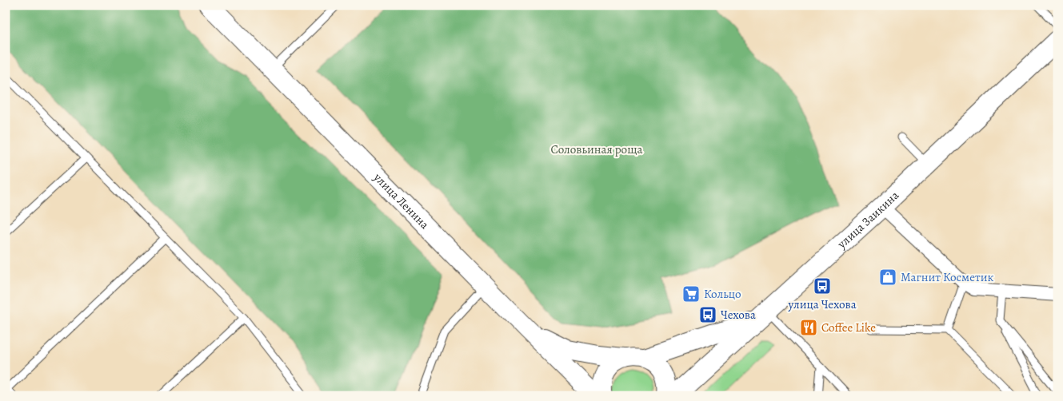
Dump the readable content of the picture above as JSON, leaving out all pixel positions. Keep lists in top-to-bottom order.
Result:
{
  "streets": {
    "main road": ["улица Ленина", "улица Заикина"]
  },
  "parks": ["Соловьиная роща"],
  "places": {
    "shop": ["Магнит Косметик"],
    "bus stop": ["улица Чехова", "Чехова"],
    "supermarket": ["Кольцо"],
    "restaurant": ["Coffee Like"]
  }
}
